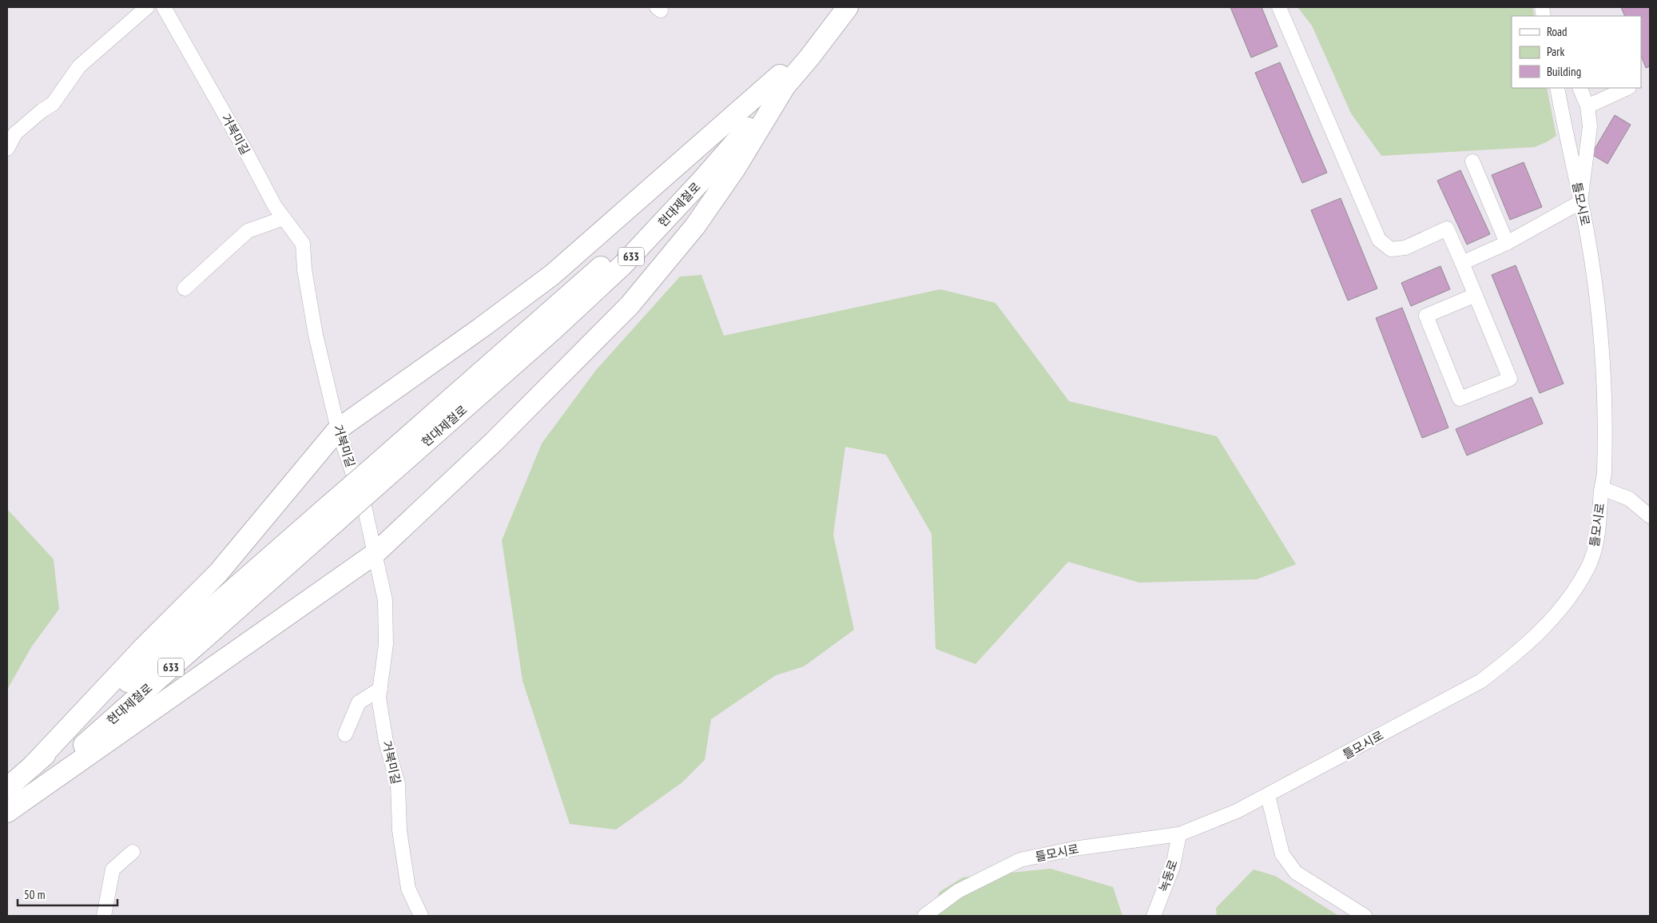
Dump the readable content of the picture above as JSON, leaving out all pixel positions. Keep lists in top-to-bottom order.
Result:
{
  "streets": {
    "highway": ["현대제철로", "633"],
    "street": ["거북미길", "틀모시로", "녹동로"]
  },
  "crossings": [
    ["틀모시로", "녹동로"]
  ],
  "legend": ["Road", "Park", "Building"],
  "scale_bar": "50 m"
}
